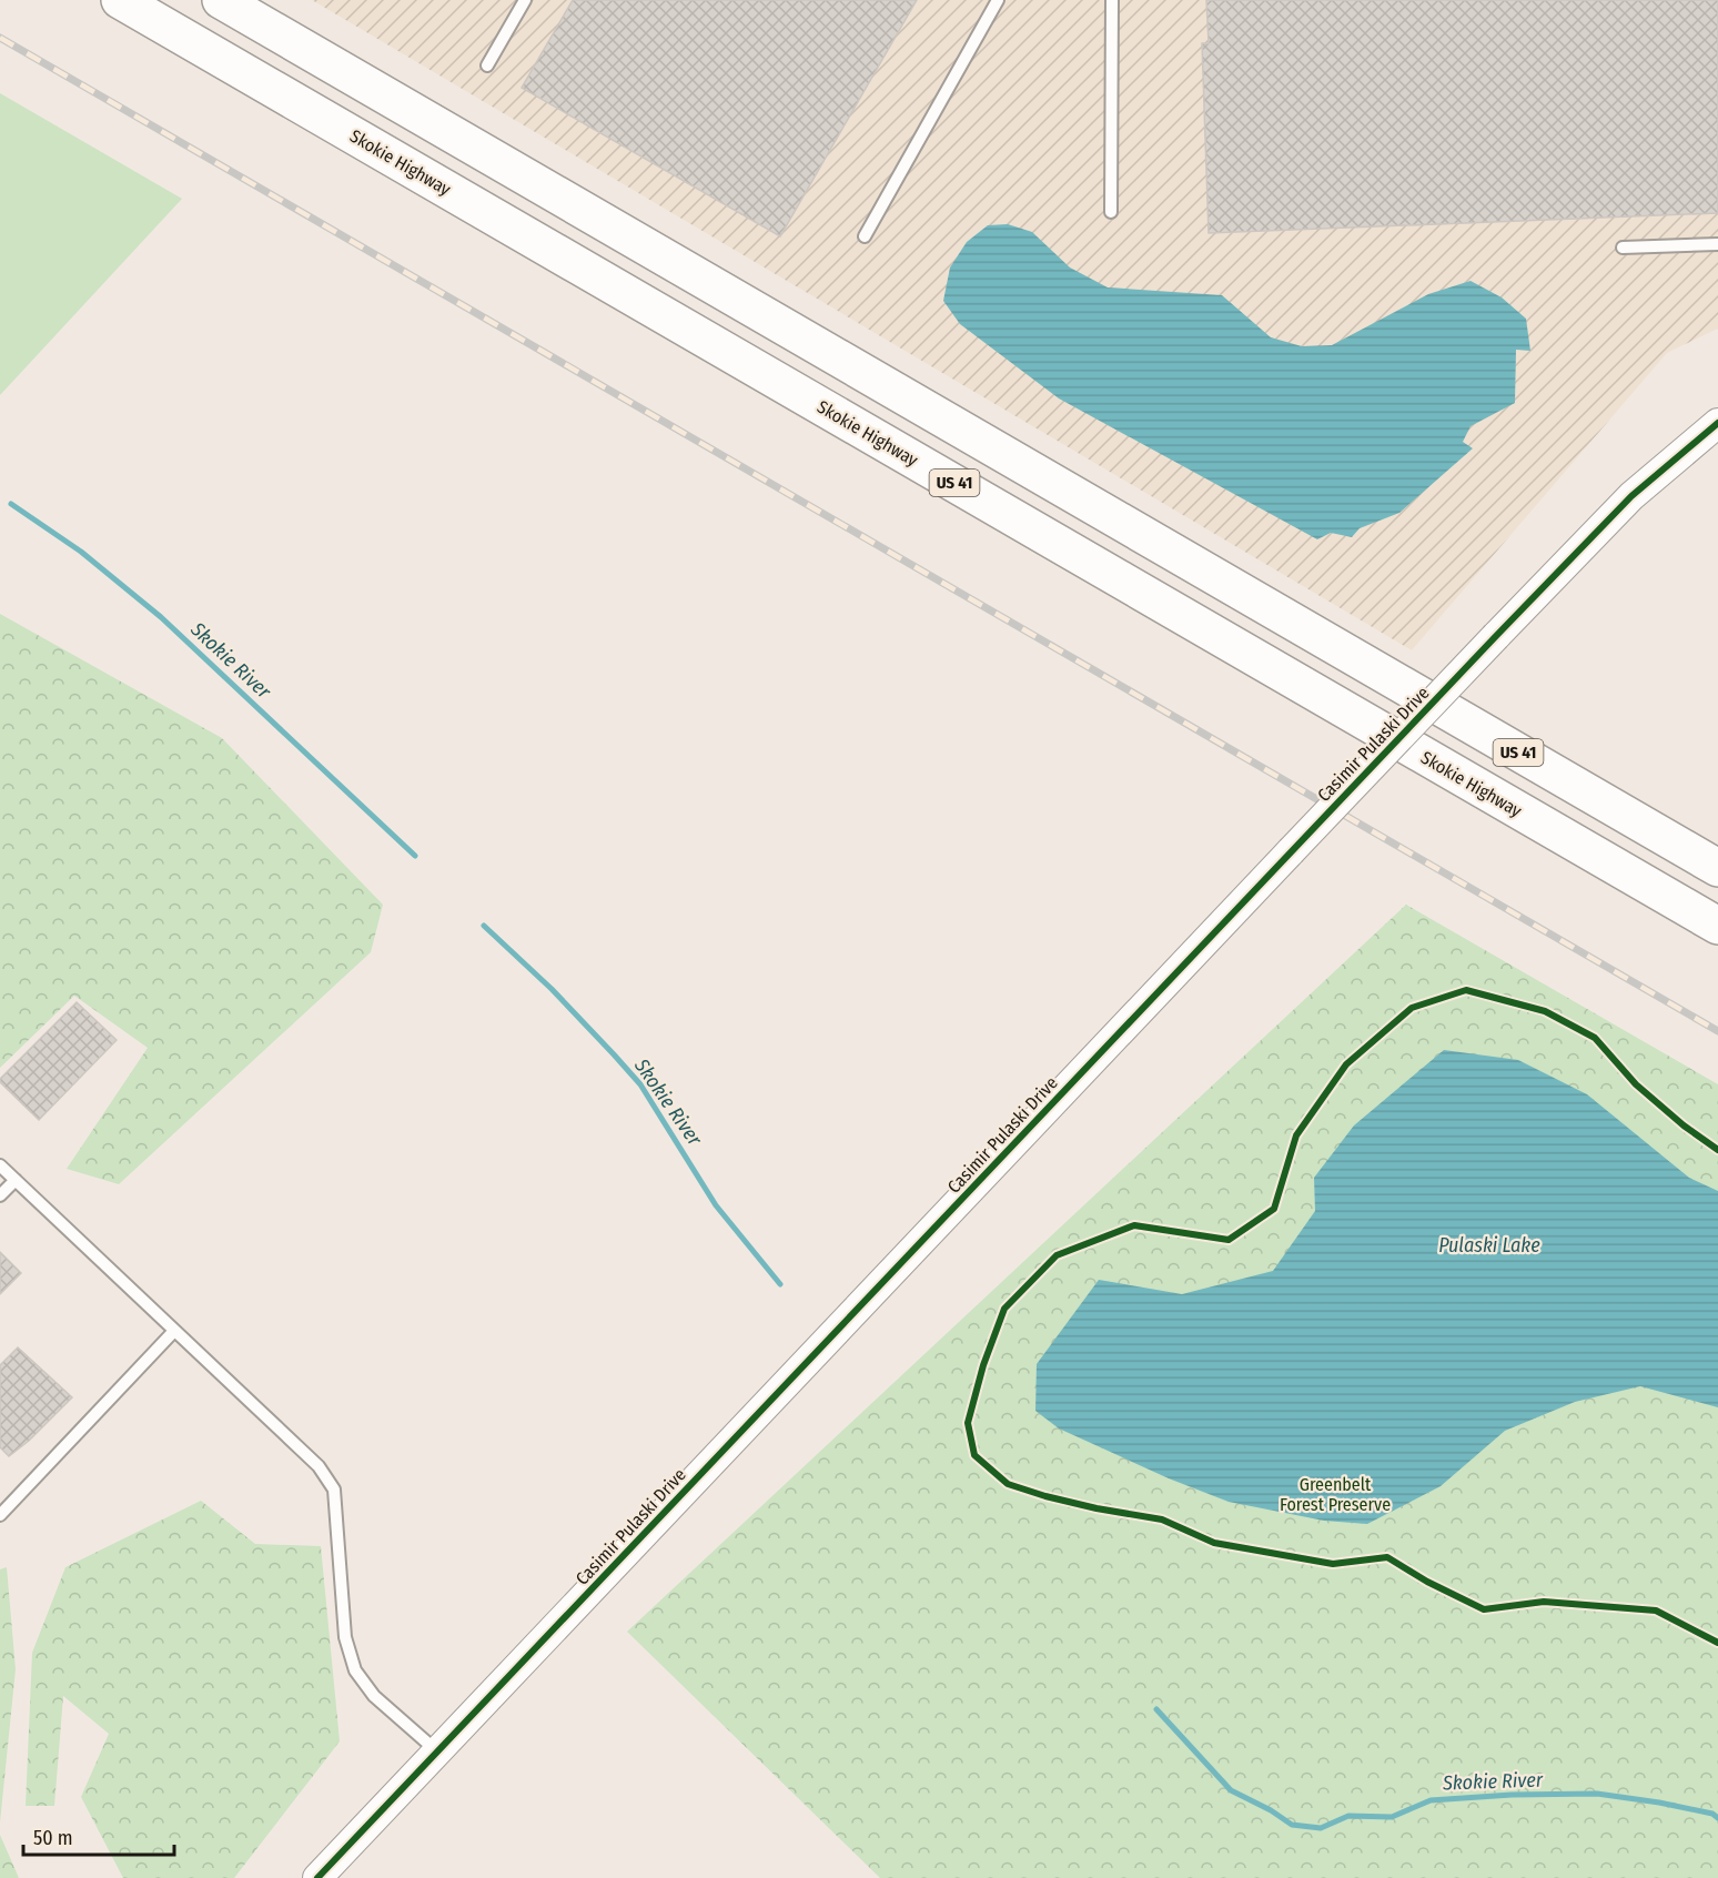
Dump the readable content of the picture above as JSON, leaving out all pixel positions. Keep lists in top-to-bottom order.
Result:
{
  "streets": {
    "highway": ["Skokie Highway", "US 41"],
    "street": ["Casimir Pulaski Drive"]
  },
  "water": ["Skokie River", "Pulaski Lake"],
  "parks": ["Greenbelt Forest Preserve"],
  "scale_bar": "50 m"
}
